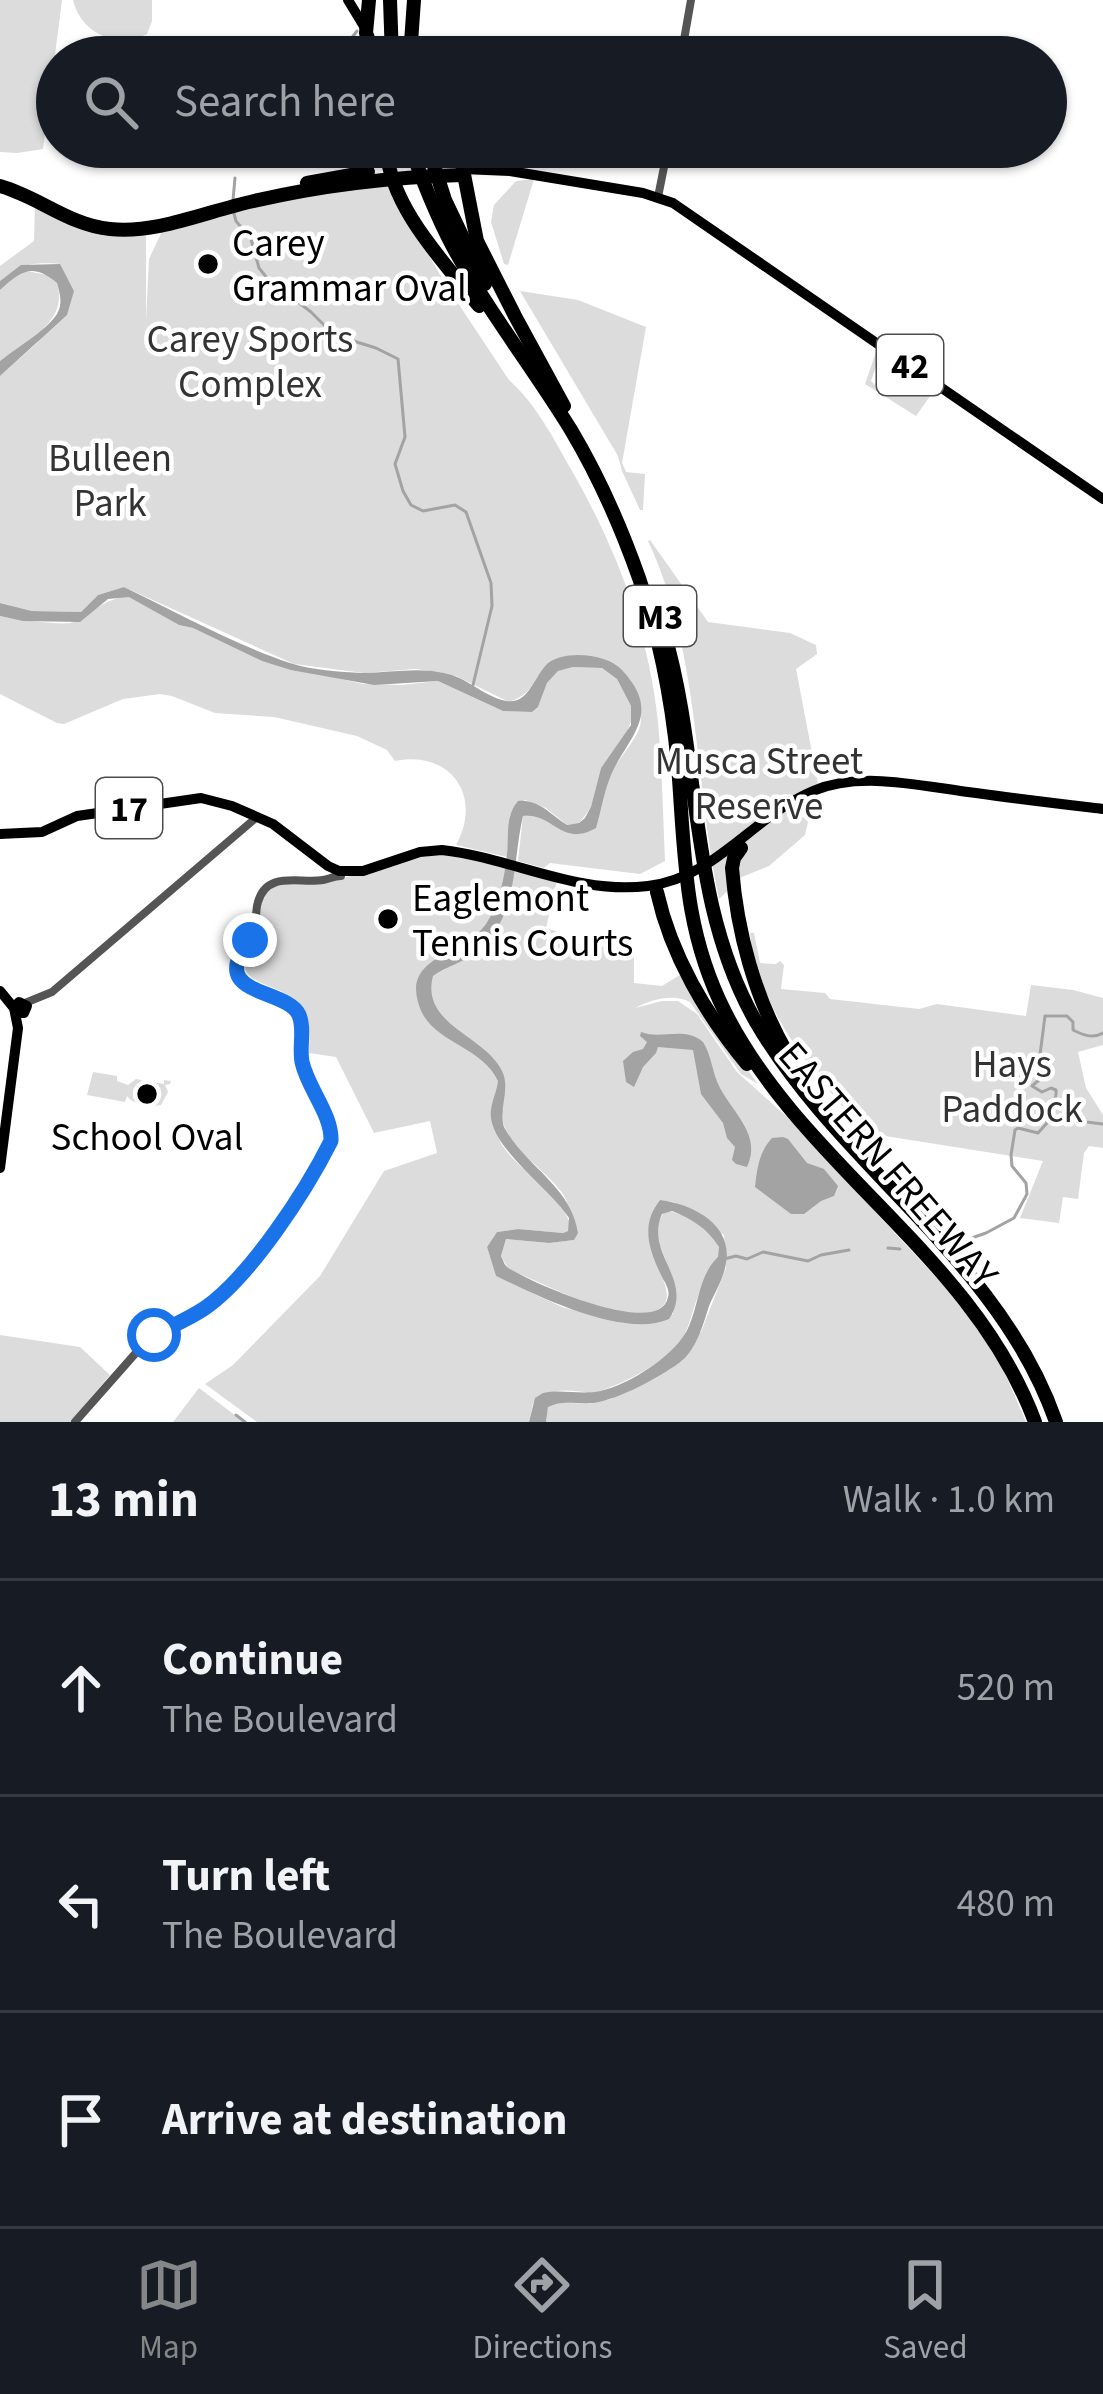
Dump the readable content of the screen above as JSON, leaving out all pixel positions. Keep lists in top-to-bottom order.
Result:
{
  "streets": {
    "highway": ["42", "M3", "EASTERN FREEWAY"],
    "main road": ["17"]
  },
  "parks": [
    "Carey Sports Complex",
    "Bulleen Park",
    "Musca Street Reserve",
    "Hays Paddock"
  ],
  "places": ["Carey Grammar Oval", "Eaglemont Tennis Courts", "School Oval"],
  "page": {
    "search": "Search here",
    "heading": ["13 min", "Walk · 1.0 km"],
    "list": [
      ["Continue", "The Boulevard", "520 m"],
      ["Turn left", "The Boulevard", "480 m"],
      "Arrive at destination"
    ],
    "nav": ["Map", "Directions", "Saved"]
  }
}
